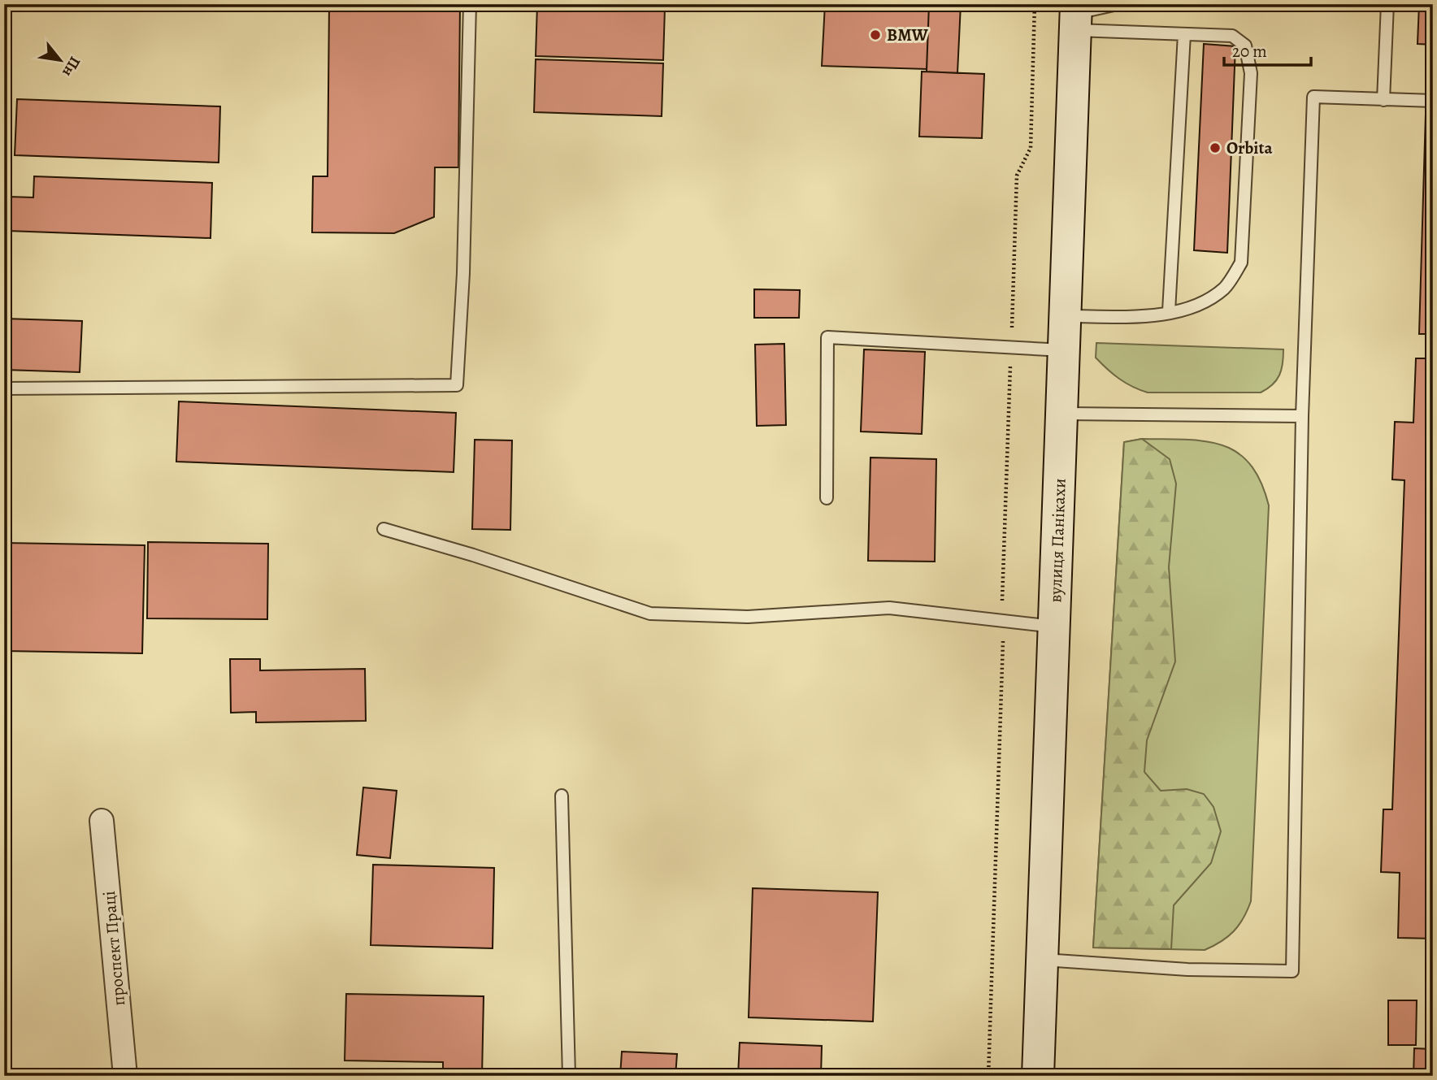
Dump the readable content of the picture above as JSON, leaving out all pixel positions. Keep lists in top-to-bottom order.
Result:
{
  "streets": {
    "street": ["вулиця Панікахи", "проспект Праці"]
  },
  "places": ["BMW", "Orbita"],
  "scale_bar": "20 m",
  "north": "bottom right"
}
